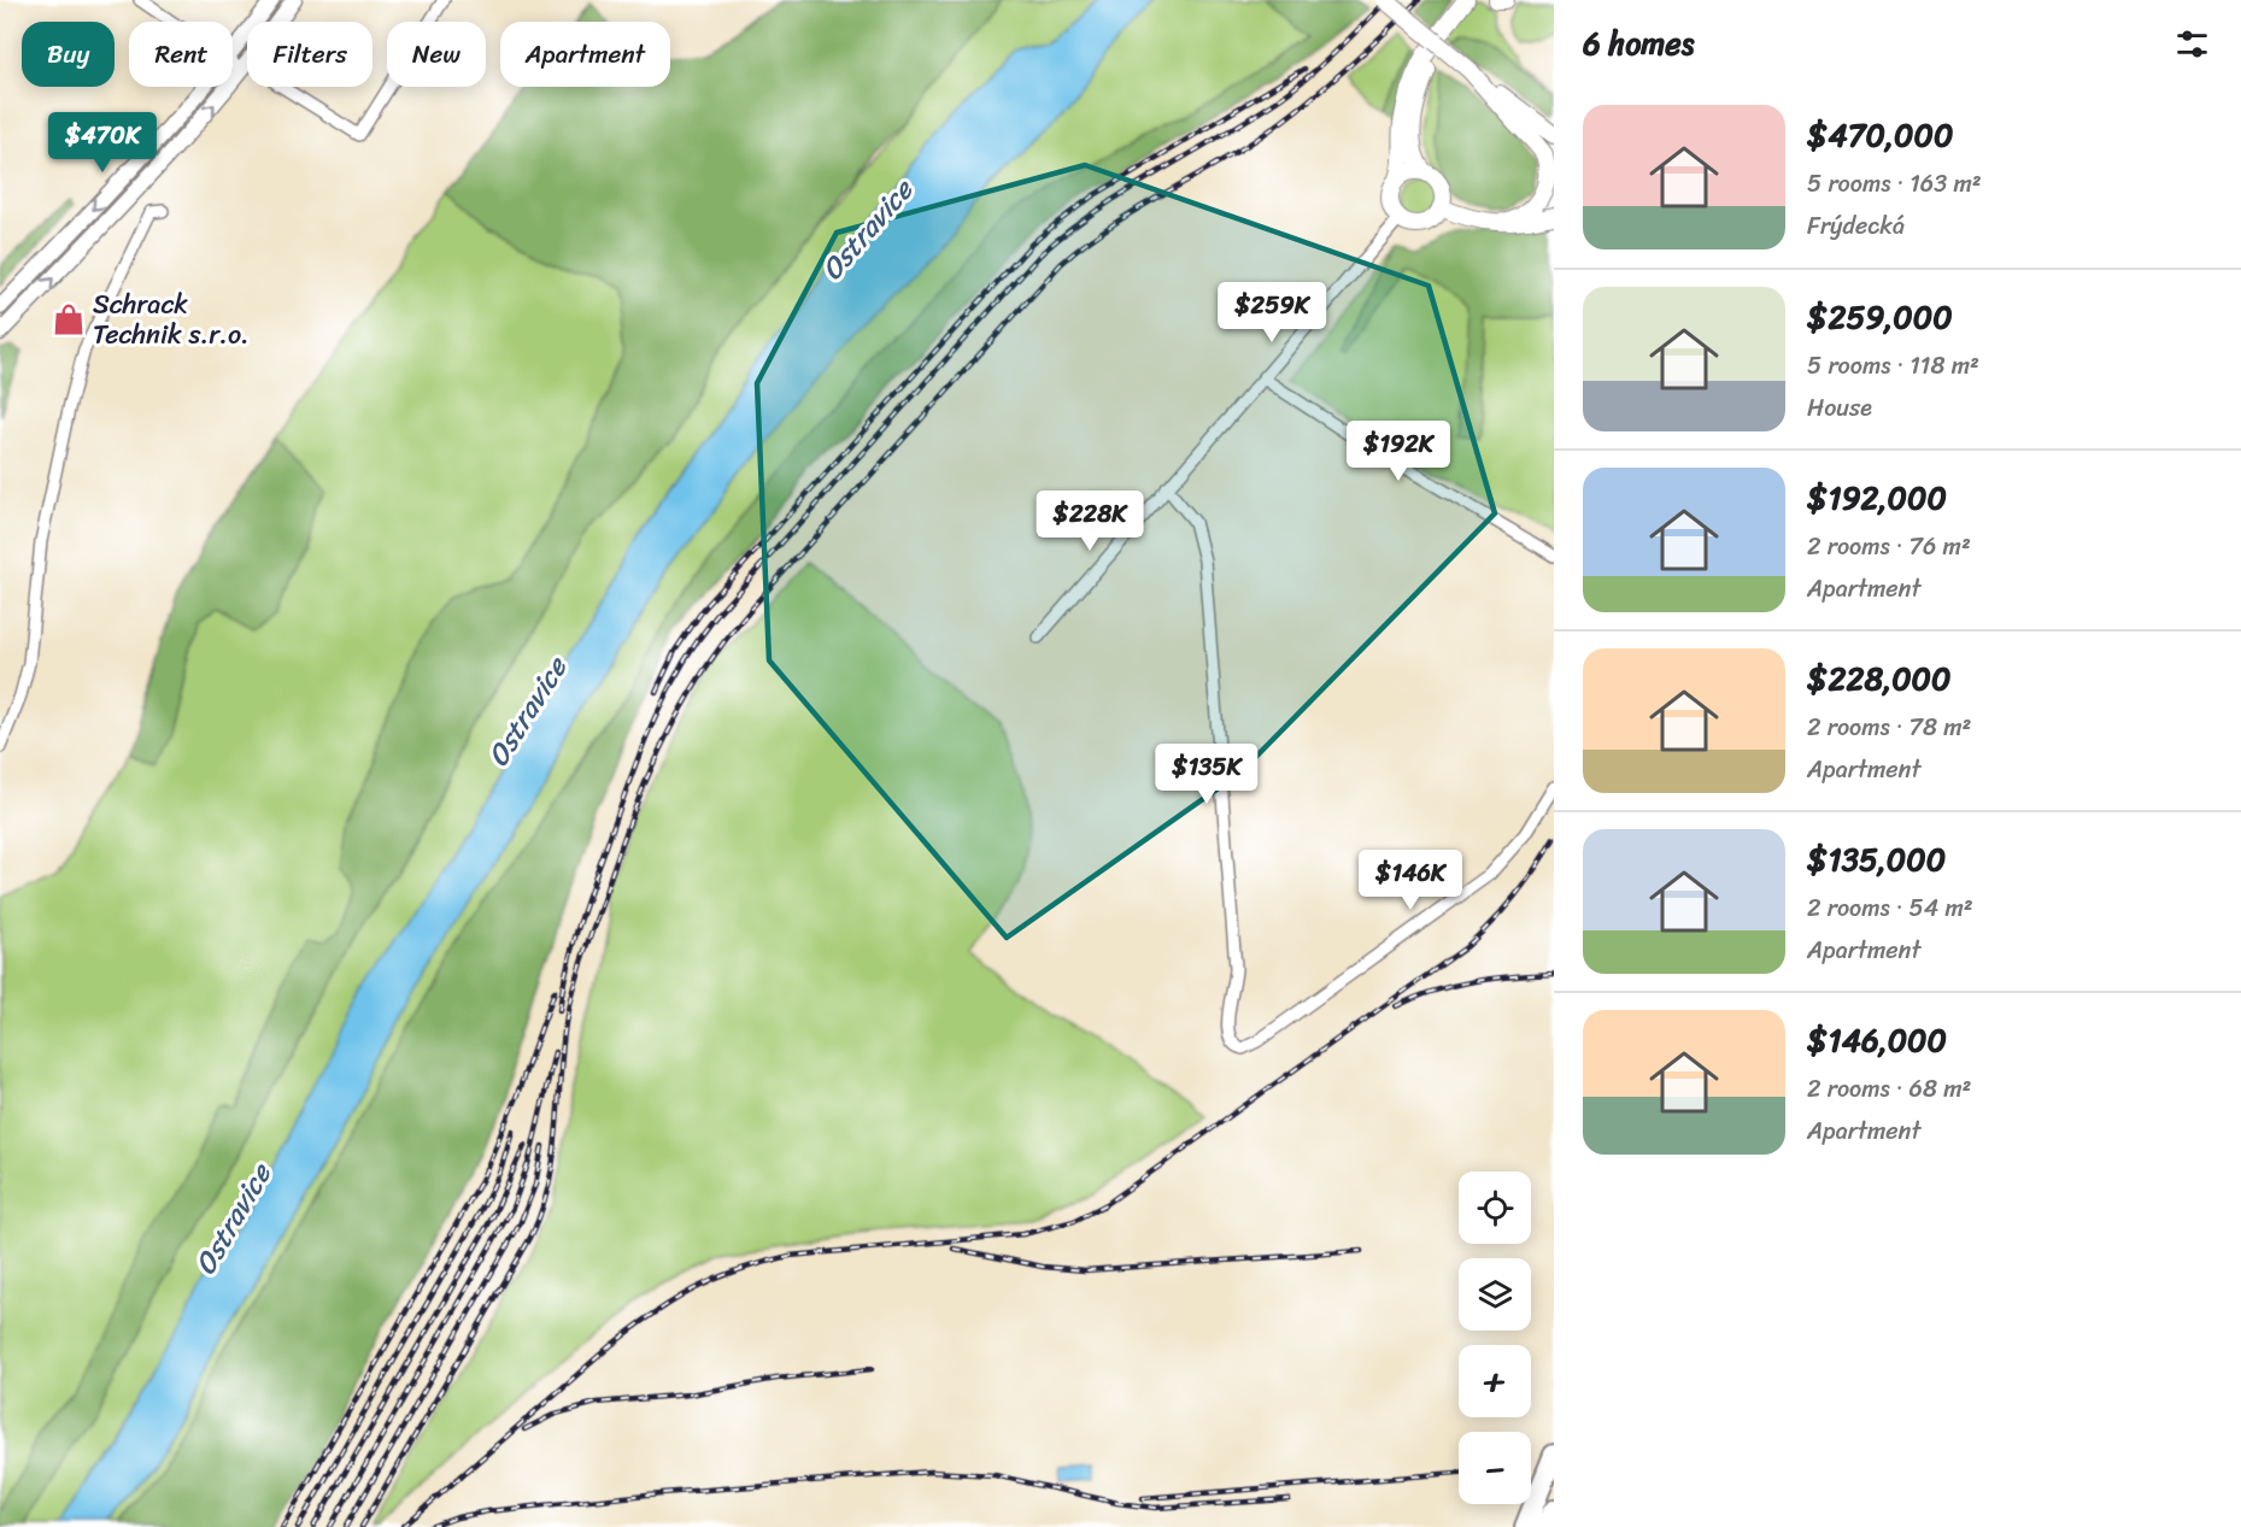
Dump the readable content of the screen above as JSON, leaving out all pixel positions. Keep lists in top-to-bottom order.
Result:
{
  "water": ["Ostravice"],
  "places": {
    "shop": ["Schrack Technik s.r.o."]
  },
  "page": {
    "heading": "6 homes",
    "chip": [
      "Buy",
      "Rent",
      "Filters",
      "New",
      "Apartment"
    ],
    "list": [
      {
        "name": "$470,000",
        "note": "5 rooms · 163 m² · Frýdecká"
      },
      {
        "name": "$259,000",
        "note": "5 rooms · 118 m² · House"
      },
      {
        "name": "$192,000",
        "note": "2 rooms · 76 m² · Apartment"
      },
      {
        "name": "$228,000",
        "note": "2 rooms · 78 m² · Apartment"
      },
      {
        "name": "$135,000",
        "note": "2 rooms · 54 m² · Apartment"
      },
      {
        "name": "$146,000",
        "note": "2 rooms · 68 m² · Apartment"
      }
    ],
    "price": [
      "$470K",
      "$259K",
      "$192K",
      "$228K",
      "$135K",
      "$146K"
    ],
    "map_buttons": ["+", "−"]
  }
}
